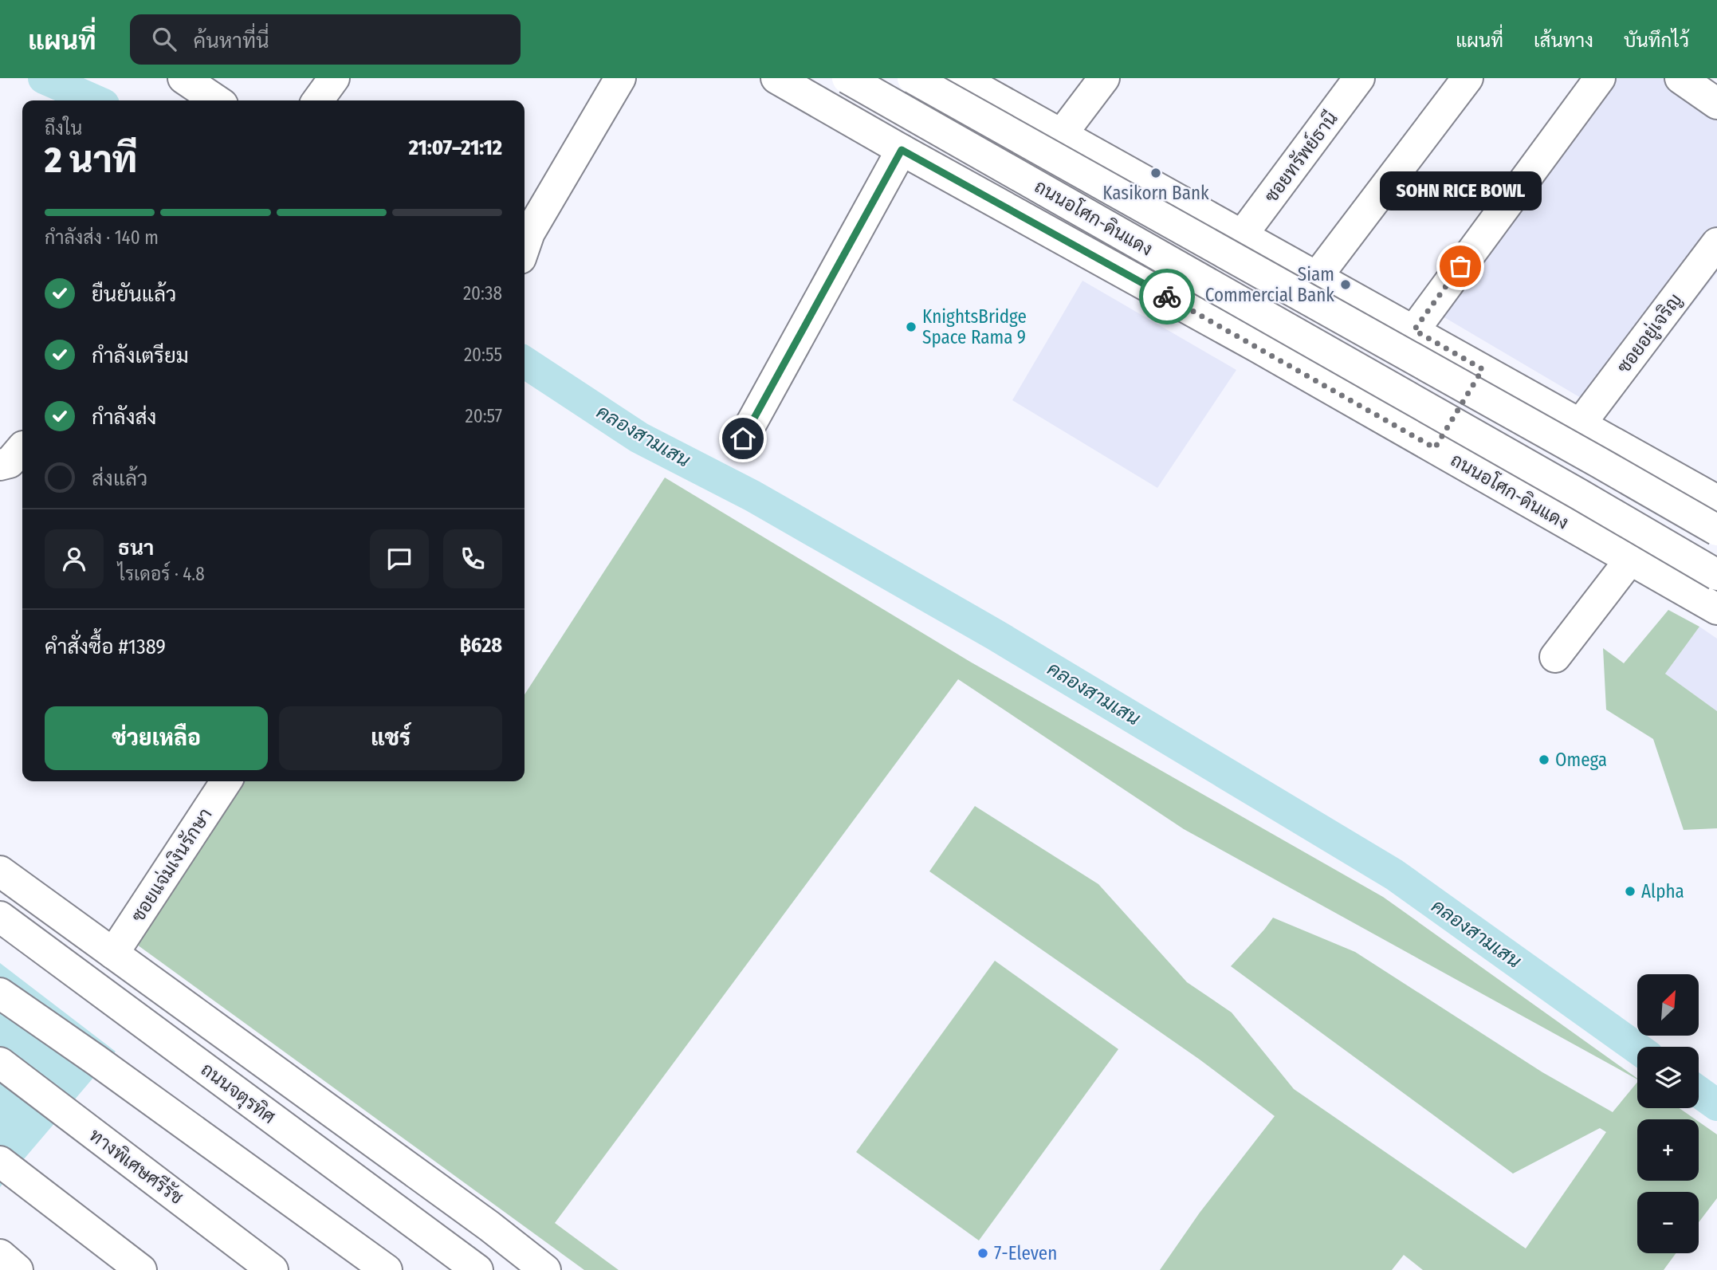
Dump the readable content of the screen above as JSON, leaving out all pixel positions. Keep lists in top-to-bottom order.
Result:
{
  "streets": {
    "main road": [
      "ซอยทรัพย์ธานี",
      "ถนนอโศก-ดินแดง",
      "ซอยอยู่เจริญ",
      "ซอยแจ่มเงินรักษา",
      "ถนนจตุรทิศ",
      "ทางพิเศษศรีรัช"
    ]
  },
  "water": ["คลองสามเสน"],
  "places": [
    "Kasikorn Bank",
    "SOHN RICE BOWL",
    "Siam Commercial Bank",
    "KnightsBridge Space Rama 9",
    "Omega",
    "Alpha",
    "7-Eleven"
  ],
  "north": "top right",
  "page": {
    "header": "แผนที่",
    "search": "ค้นหาที่นี่",
    "nav": ["แผนที่", "เส้นทาง", "บันทึกไว้"],
    "heading": ["2 นาที", "ถึงใน", "21:07–21:12"],
    "panel": [
      "ธนา",
      "ไรเดอร์ · 4.8",
      "คำสั่งซื้อ #1389",
      "฿628"
    ],
    "bubble": "SOHN RICE BOWL",
    "bar": "กำลังส่ง · 140 m",
    "list": [
      ["ยืนยันแล้ว", "20:38"],
      ["กำลังเตรียม", "20:55"],
      ["กำลังส่ง", "20:57"],
      "ส่งแล้ว"
    ],
    "buttons": ["ช่วยเหลือ", "แชร์"],
    "map_buttons": ["+", "−"]
  }
}
